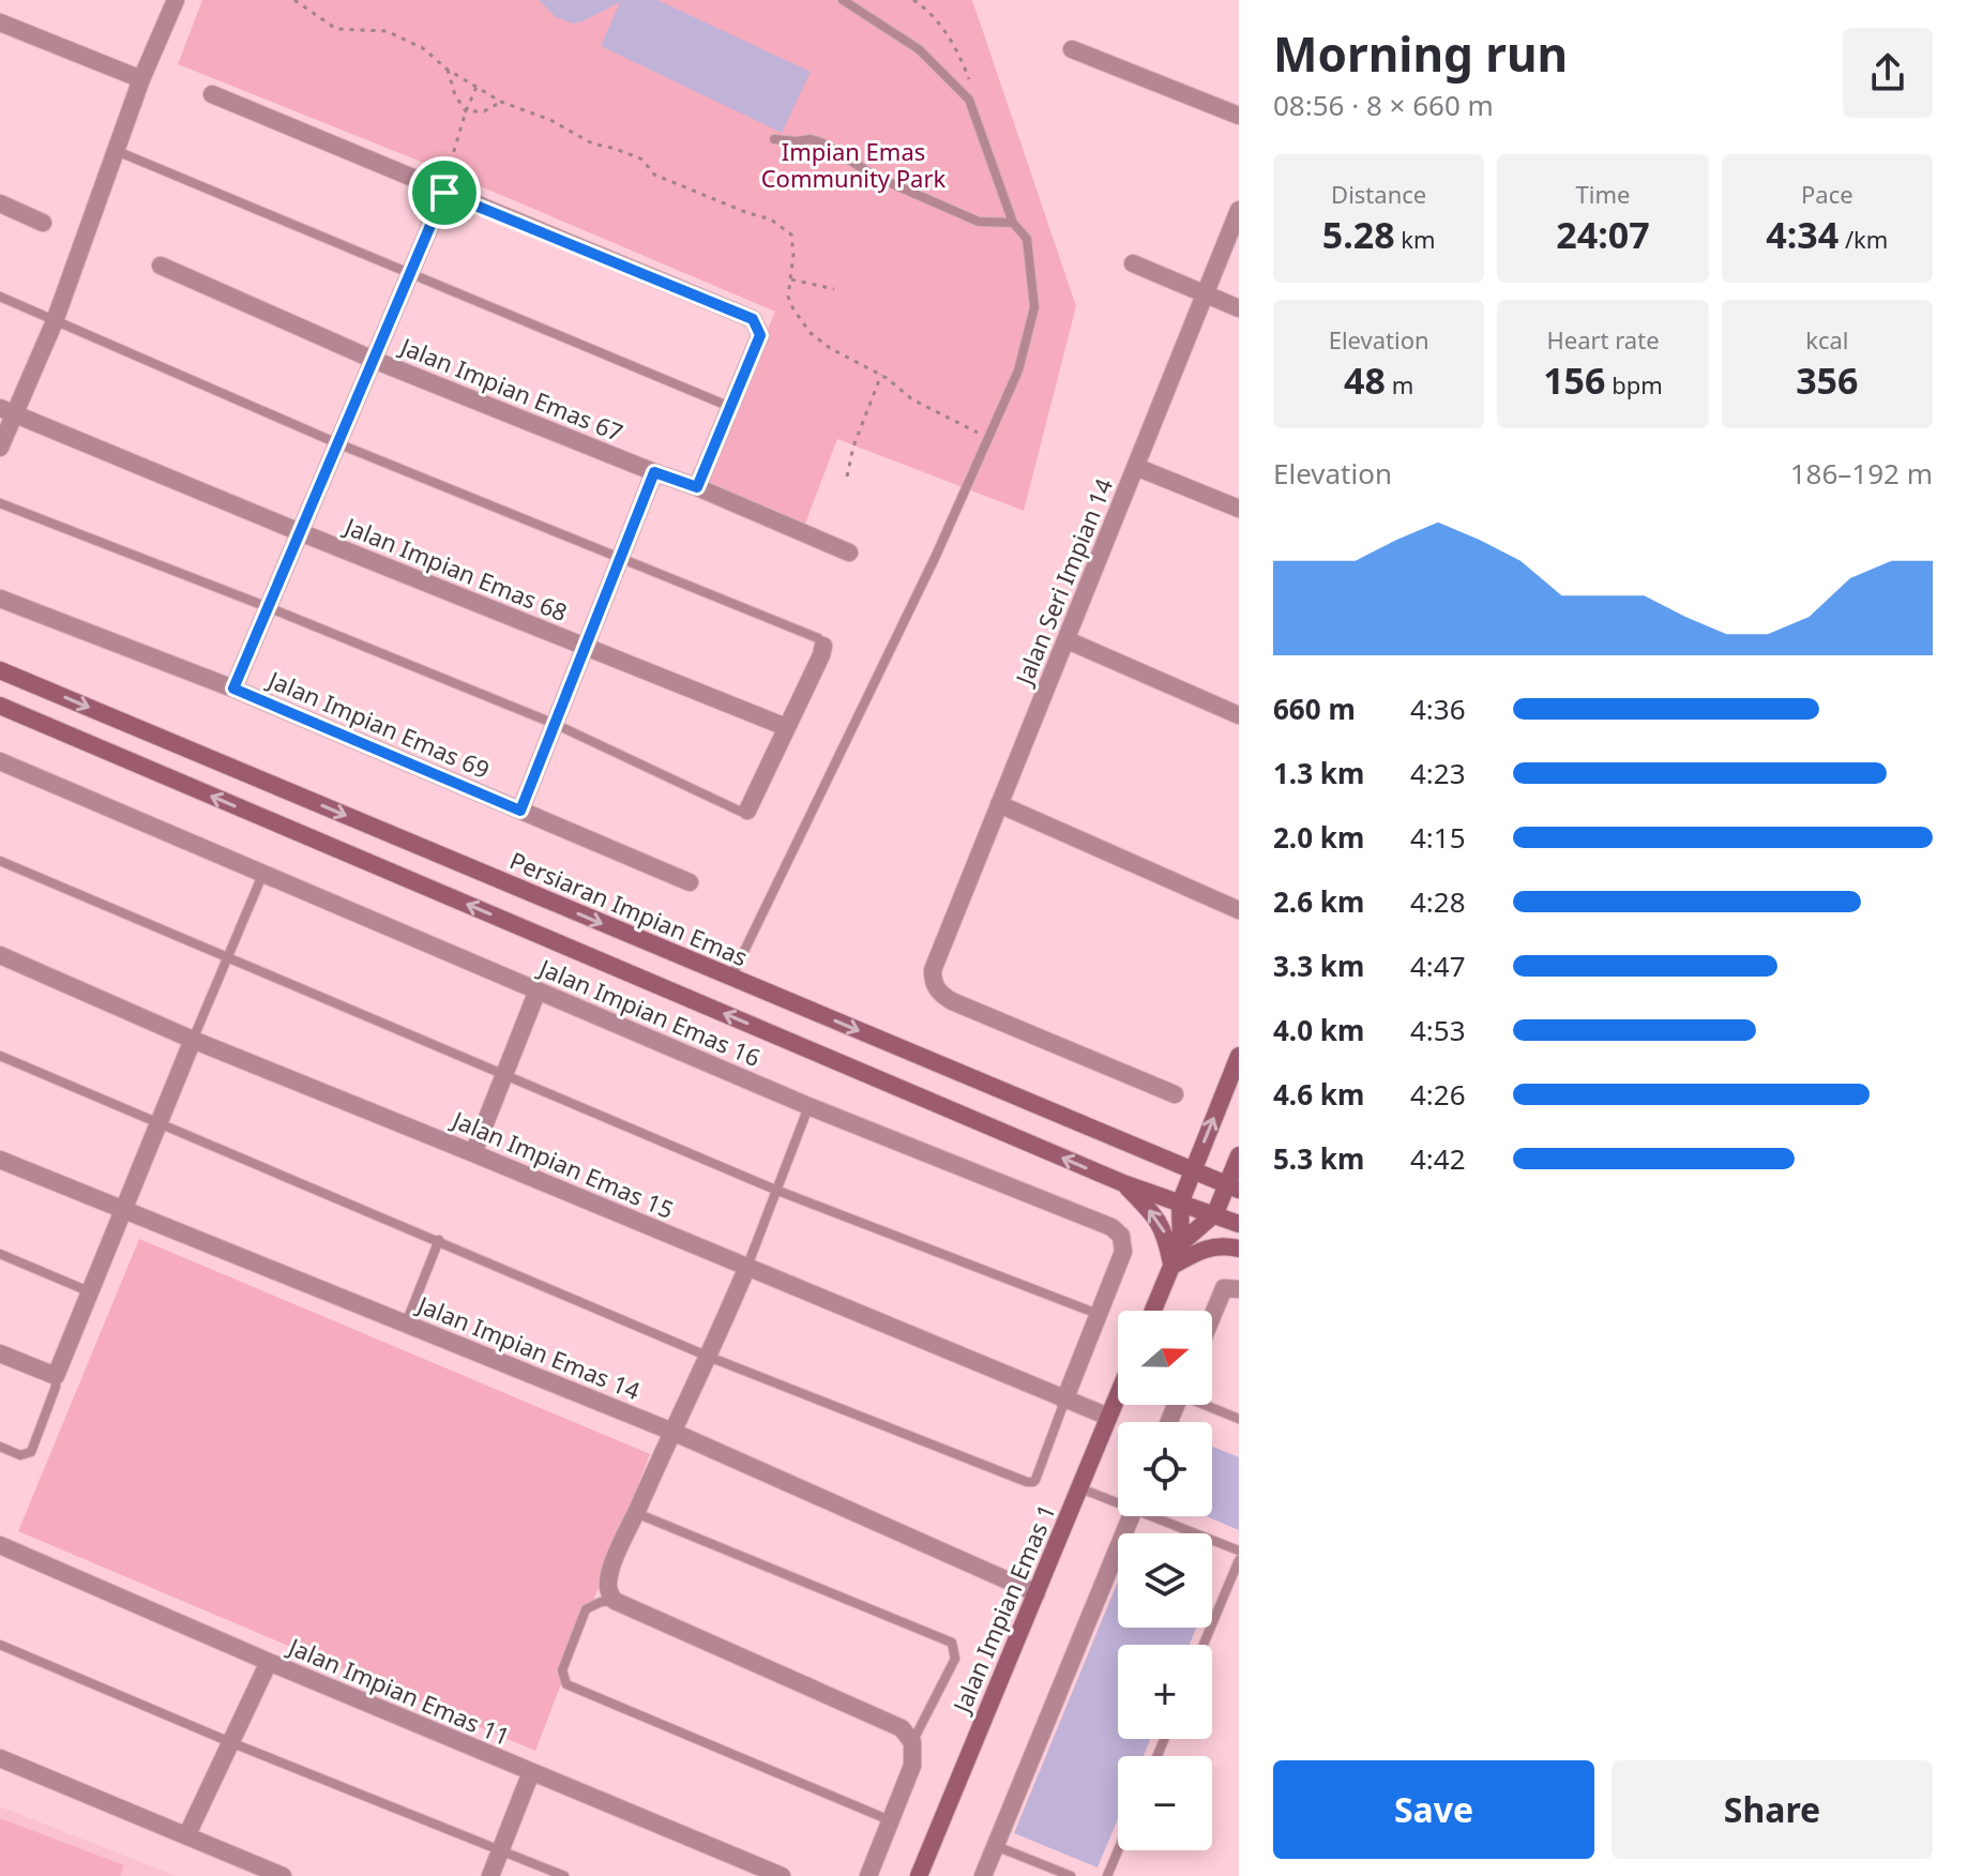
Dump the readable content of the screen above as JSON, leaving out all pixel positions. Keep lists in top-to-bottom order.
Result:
{
  "streets": {
    "main road": ["Persiaran Impian Emas", "Jalan Impian Emas 1"],
    "street": [
      "Jalan Impian Emas 67",
      "Jalan Impian Emas 68",
      "Jalan Seri Impian 14",
      "Jalan Impian Emas 69",
      "Jalan Impian Emas 16",
      "Jalan Impian Emas 15",
      "Jalan Impian Emas 14",
      "Jalan Impian Emas 11"
    ]
  },
  "crossings": [
    ["Jalan Impian Emas 16", "Jalan Impian Emas 15"],
    ["Jalan Impian Emas 15", "Jalan Impian Emas 1"],
    ["Jalan Impian Emas 14", "Jalan Impian Emas 1"]
  ],
  "parks": ["Impian Emas Community Park"],
  "north": "right",
  "page": {
    "heading": ["Morning run", "08:56 · 8 × 660 m"],
    "stats": [
      ["Distance", "5.28 km"],
      ["Time", "24:07"],
      ["Pace", "4:34 /km"],
      ["Elevation", "48 m"],
      ["Heart rate", "156 bpm"],
      ["kcal", "356"]
    ],
    "chart": ["Elevation", "186–192 m"],
    "list": [
      {
        "name": "660 m",
        "note": "4:36"
      },
      {
        "name": "1.3 km",
        "note": "4:23"
      },
      {
        "name": "2.0 km",
        "note": "4:15"
      },
      {
        "name": "2.6 km",
        "note": "4:28"
      },
      {
        "name": "3.3 km",
        "note": "4:47"
      },
      {
        "name": "4.0 km",
        "note": "4:53"
      },
      {
        "name": "4.6 km",
        "note": "4:26"
      },
      {
        "name": "5.3 km",
        "note": "4:42"
      }
    ],
    "map_buttons": ["+", "−"],
    "buttons": ["Save", "Share"]
  }
}
